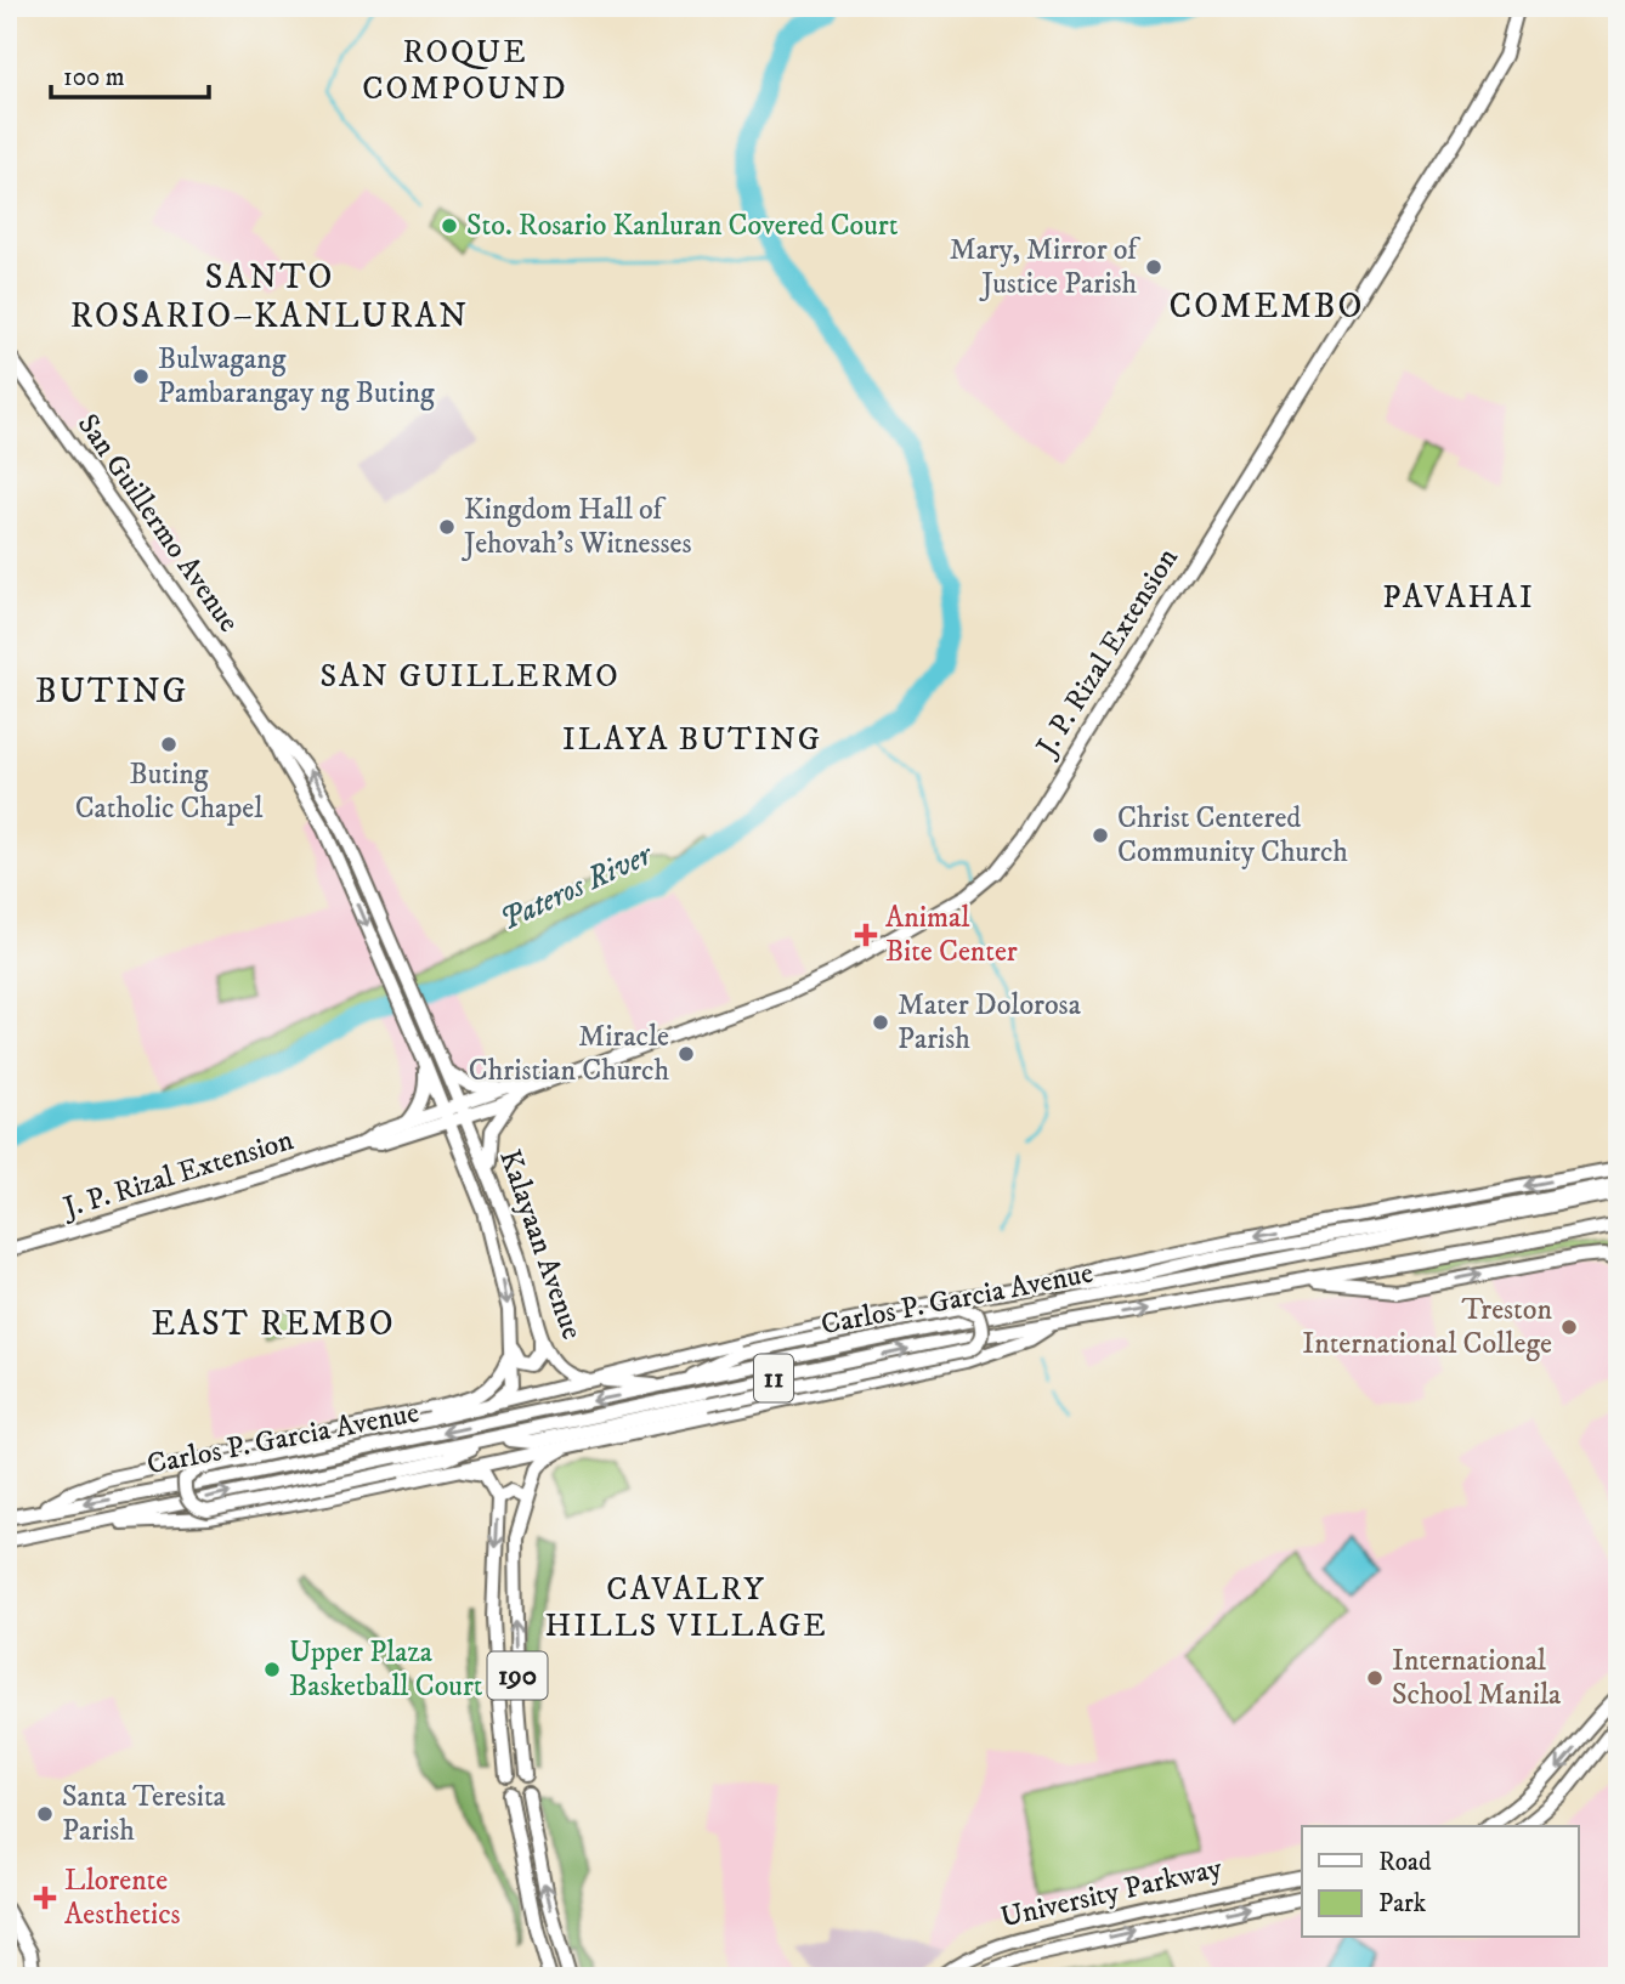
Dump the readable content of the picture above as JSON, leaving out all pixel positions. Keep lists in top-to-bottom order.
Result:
{
  "streets": {
    "main road": [
      "San Guillermo Avenue",
      "J. P. Rizal Extension",
      "Kalayaan Avenue",
      "Carlos P. Garcia Avenue",
      "11",
      "190",
      "University Parkway"
    ]
  },
  "crossings": [
    ["San Guillermo Avenue", "J. P. Rizal Extension"],
    ["San Guillermo Avenue", "Kalayaan Avenue"],
    ["J. P. Rizal Extension", "Kalayaan Avenue"],
    ["Kalayaan Avenue", "Carlos P. Garcia Avenue"]
  ],
  "districts": [
    "ROQUE COMPOUND",
    "SANTO ROSARIO–KANLURAN",
    "COMEMBO",
    "PAVAHAI",
    "SAN GUILLERMO",
    "BUTING",
    "ILAYA BUTING",
    "EAST REMBO",
    "CAVALRY HILLS VILLAGE"
  ],
  "water": ["Pateros River"],
  "places": {
    "other": [
      "Sto. Rosario Kanluran Covered Court",
      "Mary, Mirror of Justice Parish",
      "Bulwagang Pambarangay ng Buting",
      "Kingdom Hall of Jehovah's Witnesses",
      "Buting Catholic Chapel",
      "Christ Centered Community Church",
      "Mater Dolorosa Parish",
      "Miracle Christian Church",
      "Treston International College",
      "Upper Plaza Basketball Court",
      "International School Manila",
      "Santa Teresita Parish"
    ],
    "health": ["Animal Bite Center", "Llorente Aesthetics"]
  },
  "legend": ["Road", "Park"],
  "scale_bar": "100 m"
}
